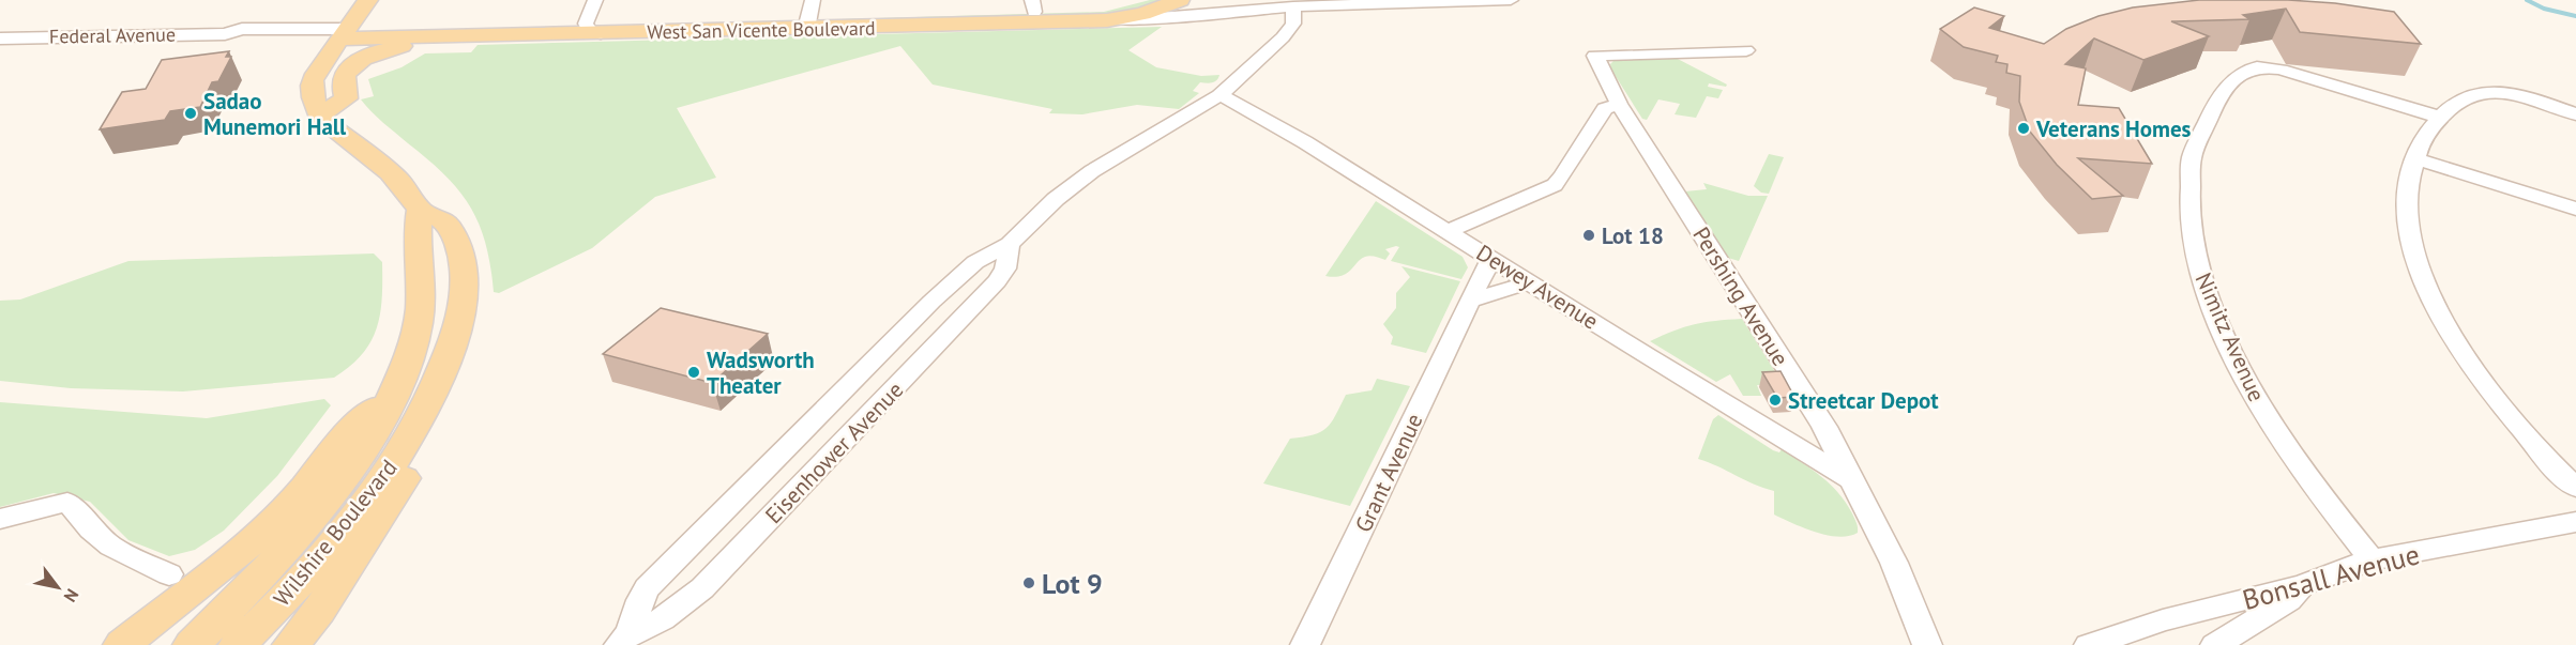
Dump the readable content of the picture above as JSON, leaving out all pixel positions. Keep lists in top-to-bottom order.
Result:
{
  "streets": {
    "main road": ["West San Vicente Boulevard", "Wilshire Boulevard"],
    "street": [
      "Federal Avenue",
      "Dewey Avenue",
      "Pershing Avenue",
      "Nimitz Avenue",
      "Eisenhower Avenue",
      "Grant Avenue",
      "Bonsall Avenue"
    ]
  },
  "crossings": [
    ["West San Vicente Boulevard", "Federal Avenue"],
    ["Dewey Avenue", "Pershing Avenue"],
    ["Dewey Avenue", "Eisenhower Avenue"],
    ["Dewey Avenue", "Grant Avenue"],
    ["Nimitz Avenue", "Bonsall Avenue"]
  ],
  "places": [
    "Sadao Munemori Hall",
    "Veterans Homes",
    "Lot 18",
    "Wadsworth Theater",
    "Streetcar Depot",
    "Lot 9"
  ],
  "north": "bottom right"
}
